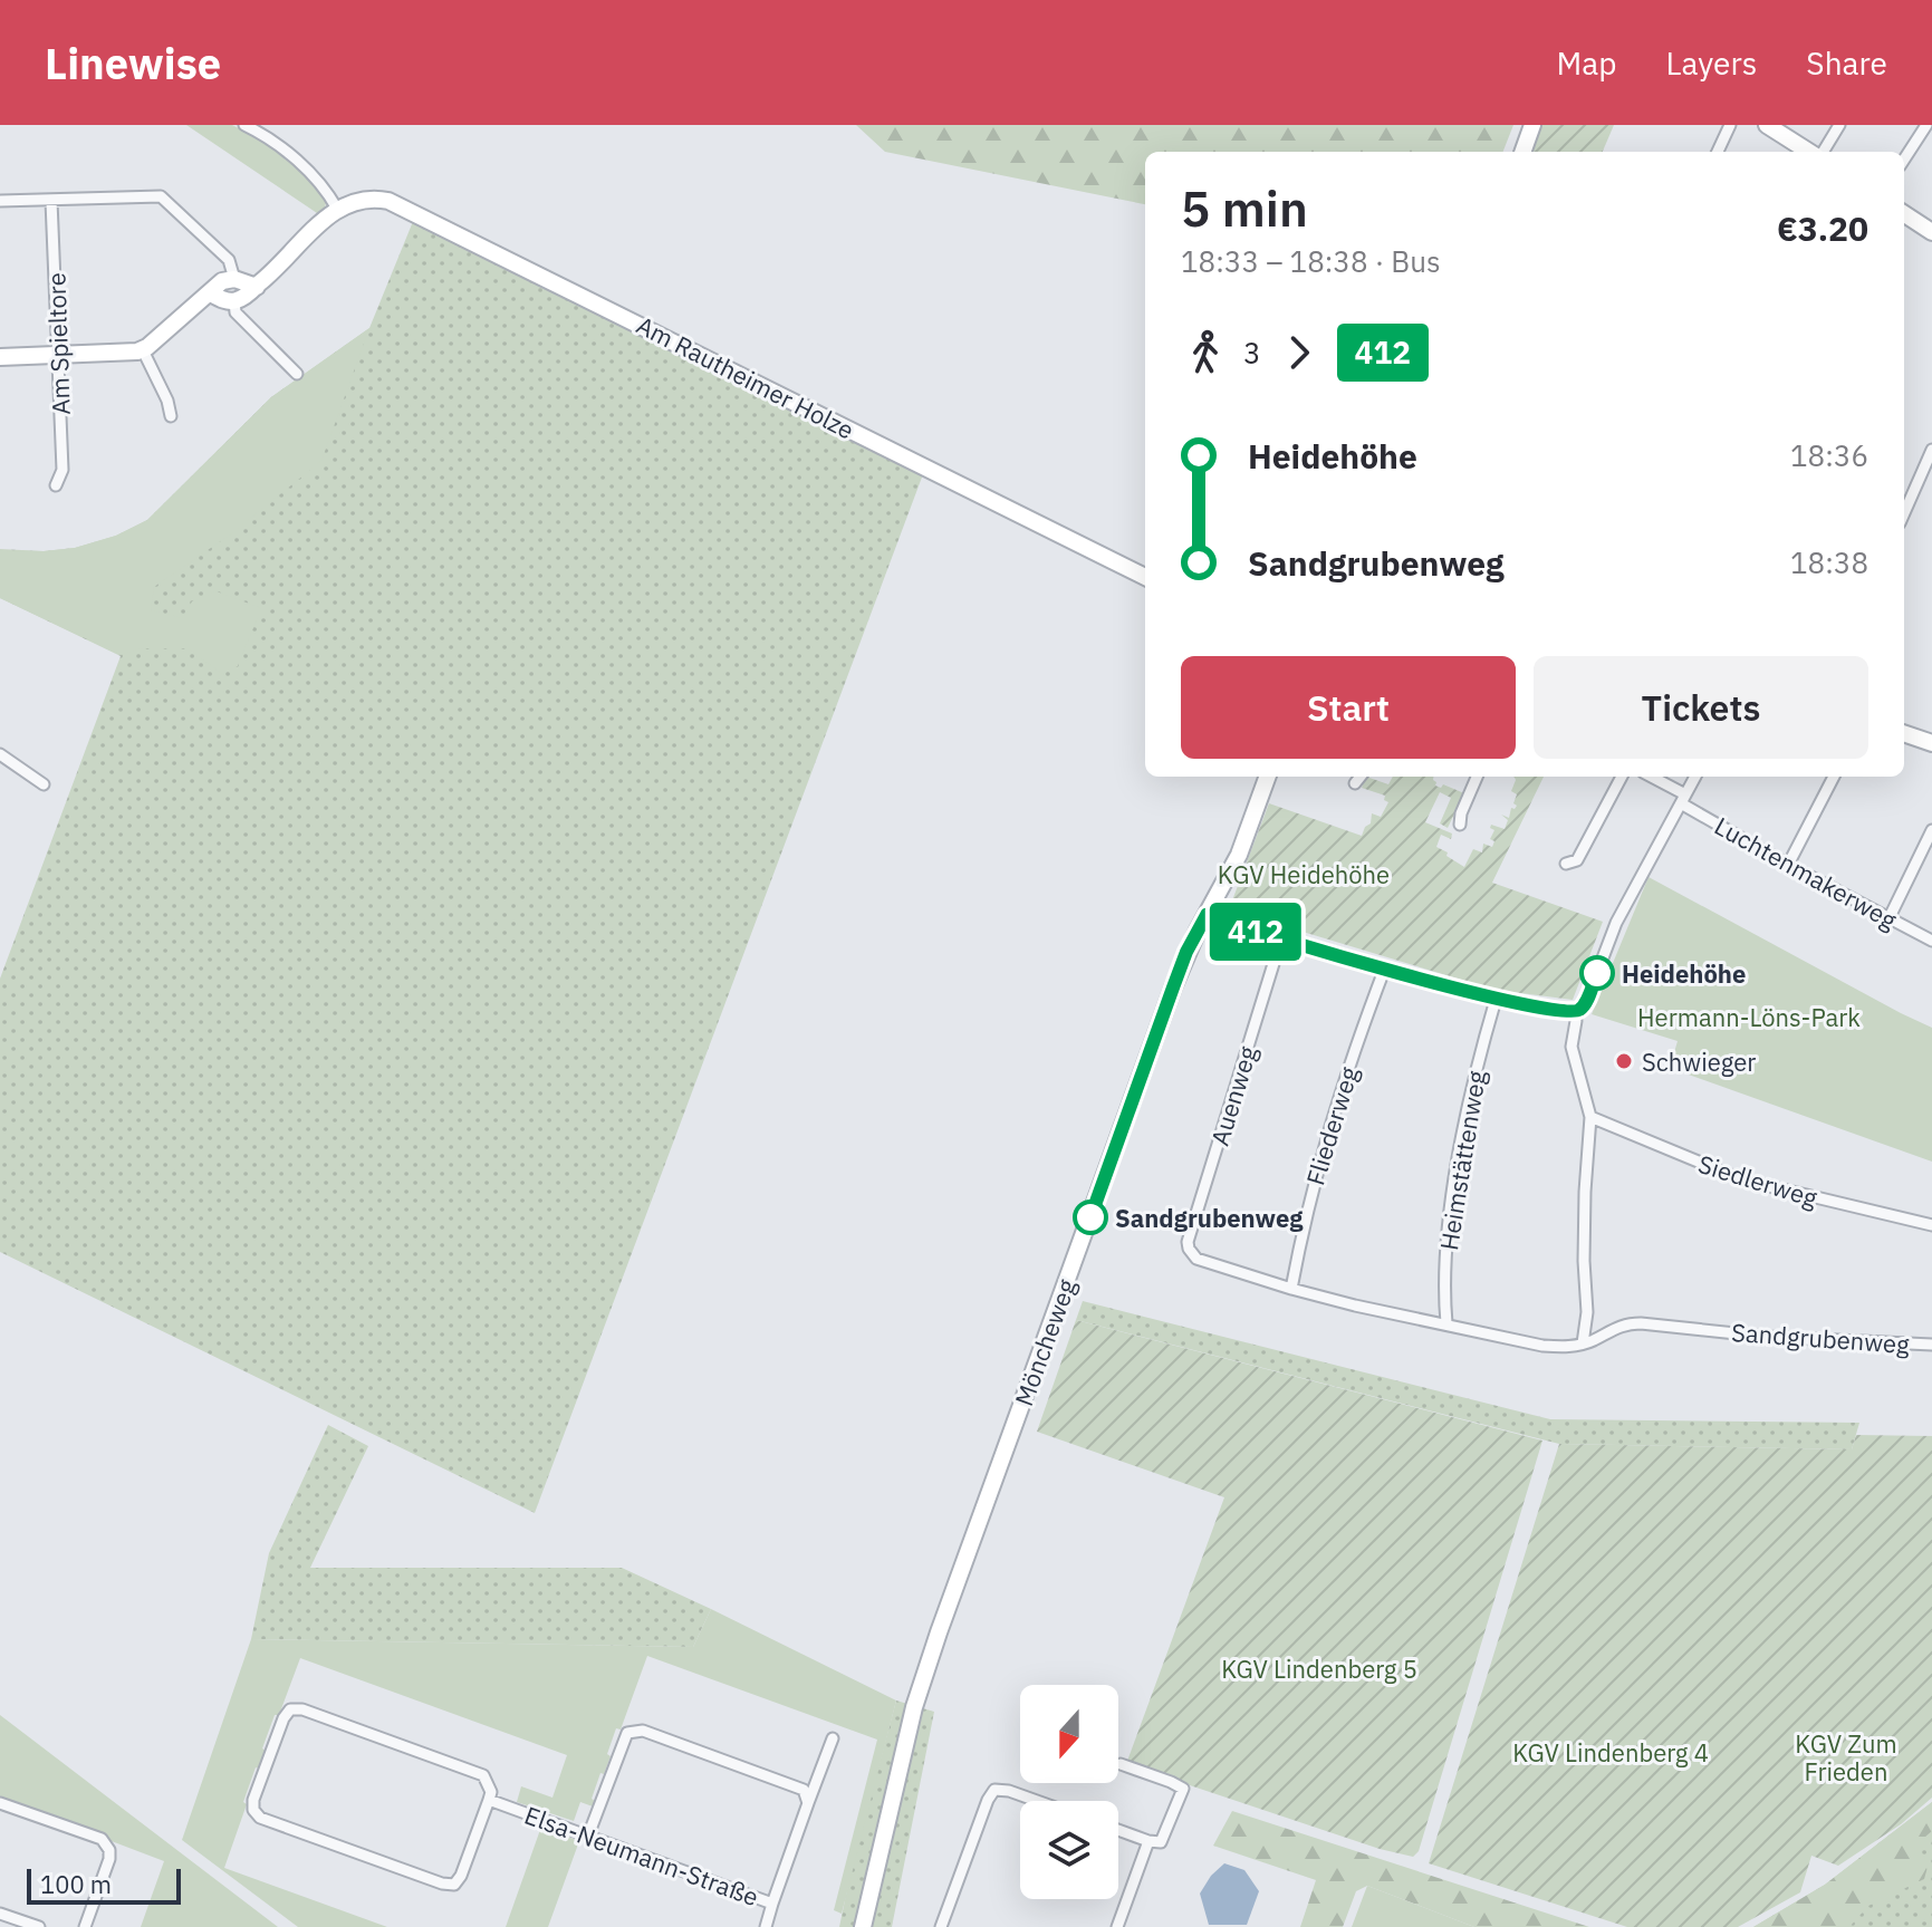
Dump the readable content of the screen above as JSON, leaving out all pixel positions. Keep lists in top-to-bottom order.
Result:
{
  "streets": {
    "street": [
      "Am Spieltore",
      "Am Rautheimer Holze",
      "Luchtenmakerweg",
      "Auenweg",
      "Fliederweg",
      "Heimstättenweg",
      "Siedlerweg",
      "Sandgrubenweg",
      "Möncheweg",
      "Elsa-Neumann-Straße"
    ]
  },
  "crossings": [
    ["Auenweg", "Sandgrubenweg"],
    ["Fliederweg", "Sandgrubenweg"],
    ["Heimstättenweg", "Sandgrubenweg"]
  ],
  "parks": [
    "KGV Heidehöhe",
    "Hermann-Löns-Park",
    "KGV Lindenberg 5",
    "KGV Zum Frieden",
    "KGV Lindenberg 4"
  ],
  "places": ["Heidehöhe", "Schwieger", "Sandgrubenweg"],
  "lines": ["bus line 412"],
  "scale_bar": "100 m",
  "north": "bottom",
  "page": {
    "header": "Linewise",
    "nav": ["Map", "Layers", "Share"],
    "on_map": "412",
    "heading": ["5 min", "18:33 – 18:38 · Bus", "€3.20"],
    "legs": ["3", "412"],
    "list": [
      {
        "name": "Heidehöhe",
        "value": "18:36"
      },
      {
        "name": "Sandgrubenweg",
        "value": "18:38"
      }
    ],
    "buttons": ["Start", "Tickets"],
    "scale": "100 m"
  }
}
